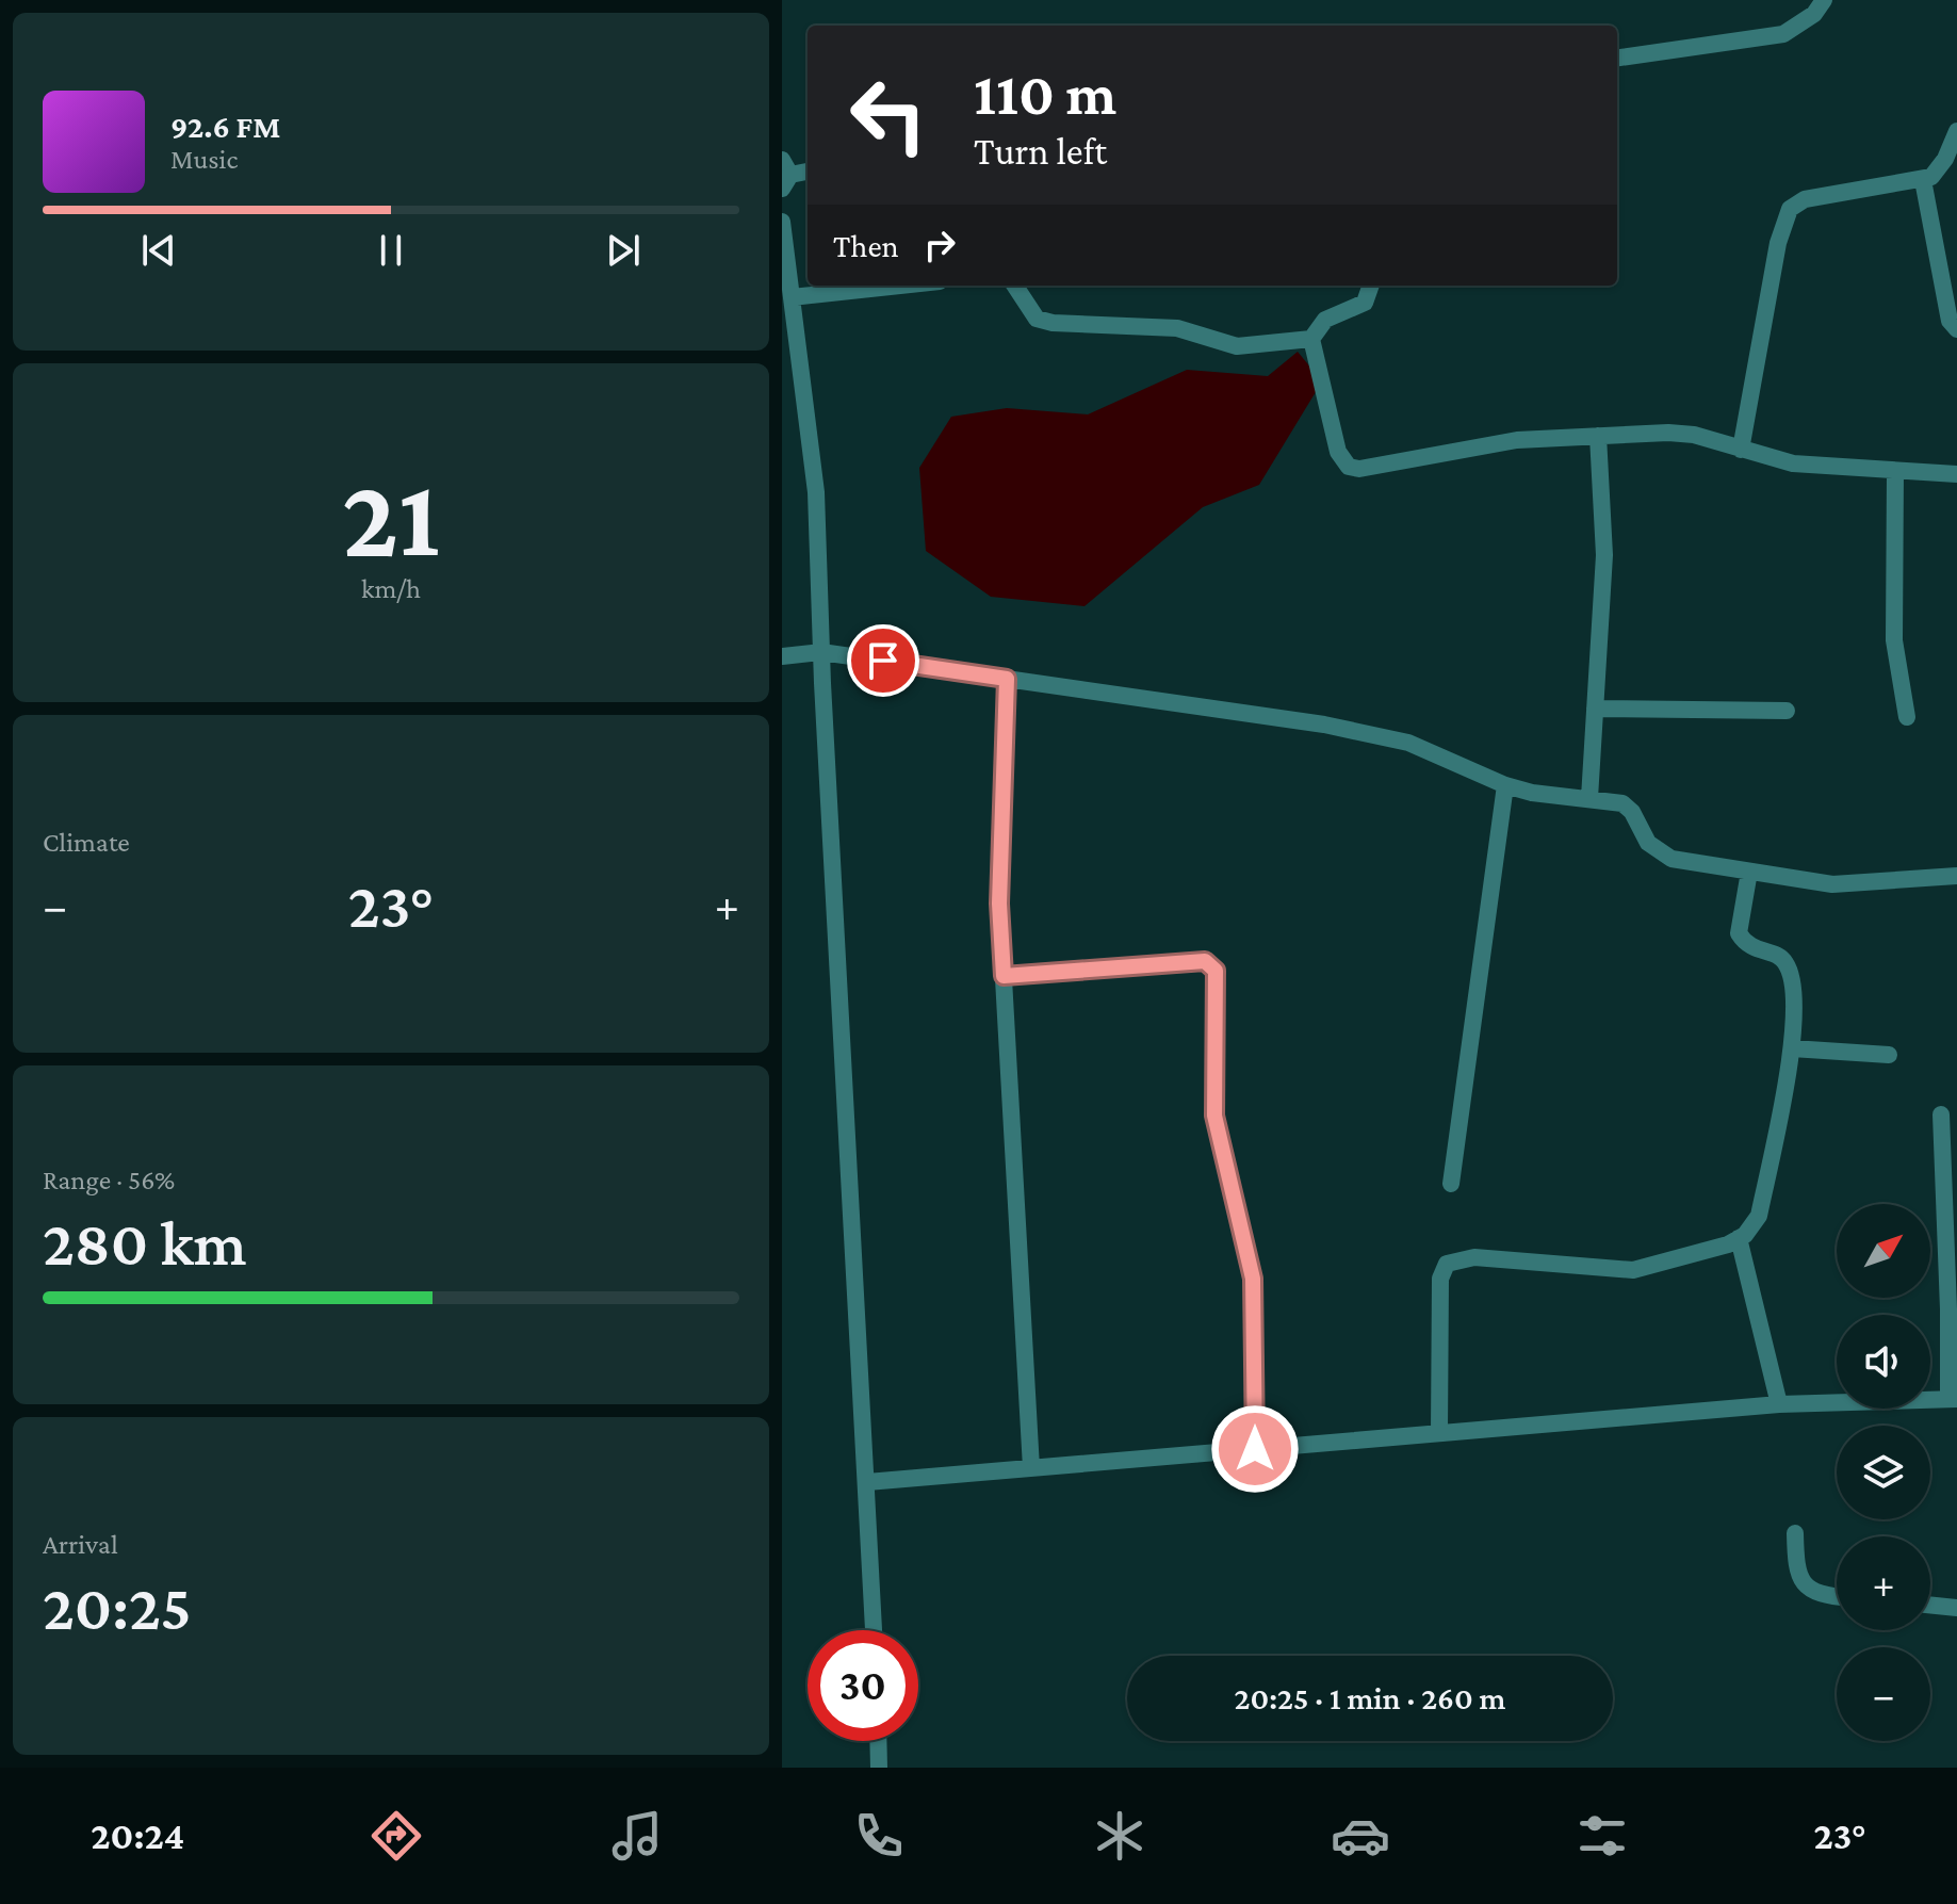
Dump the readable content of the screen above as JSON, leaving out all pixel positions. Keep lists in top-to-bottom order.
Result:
{
  "north": "top right",
  "page": {
    "turn": ["110 m", "Turn left"],
    "song": ["92.6 FM", "Music"],
    "then": "Then",
    "tile": [
      ["21", "km/h"],
      "Climate",
      ["Range · 56%", "280 km"],
      ["Arrival", "20:25"]
    ],
    "heat": ["−", "23°", "+"],
    "map_buttons": ["+", "−"],
    "limit": "30",
    "trip": "20:25 · 1 min · 260 m",
    "tabs": ["20:24", "23°"]
  }
}
